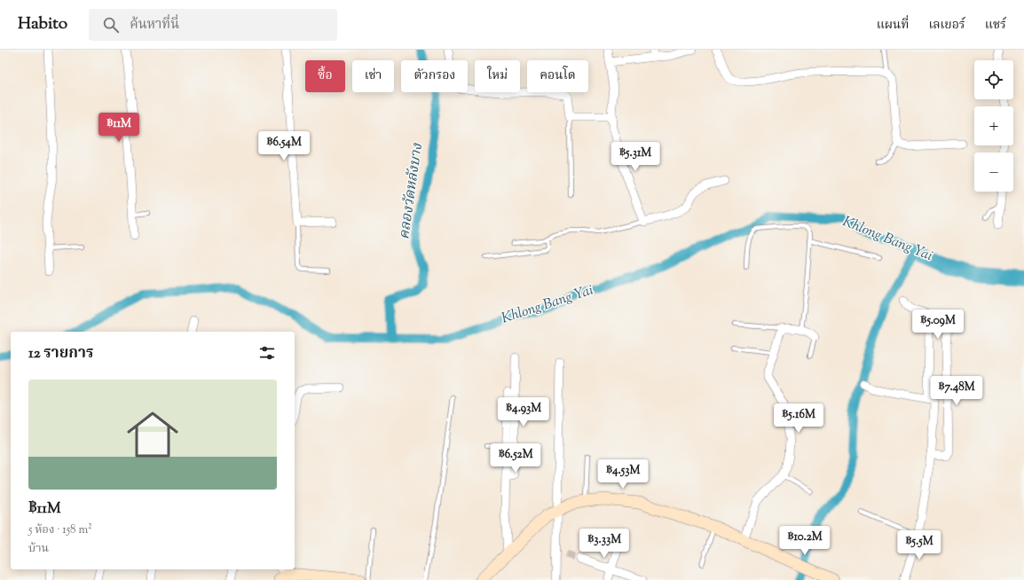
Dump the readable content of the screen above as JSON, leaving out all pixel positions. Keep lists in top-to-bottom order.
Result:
{
  "water": ["คลองวัดหลังบาง", "Khlong Bang Yai"],
  "page": {
    "header": "Habito",
    "search": "ค้นหาที่นี่",
    "nav": ["แผนที่", "เลเยอร์", "แชร์"],
    "map_buttons": ["+", "−"],
    "chip": [
      "ซื้อ",
      "เช่า",
      "ตัวกรอง",
      "ใหม่",
      "คอนโด"
    ],
    "price": [
      "฿11M",
      "฿6.54M",
      "฿5.31M",
      "฿5.09M",
      "฿7.48M",
      "฿4.93M",
      "฿5.16M",
      "฿6.52M",
      "฿4.53M",
      "฿10.2M",
      "฿3.33M",
      "฿5.5M"
    ],
    "heading": "12 รายการ",
    "list": [
      {
        "name": "฿11M",
        "note": "5 ห้อง · 158 m² · บ้าน"
      }
    ]
  }
}
